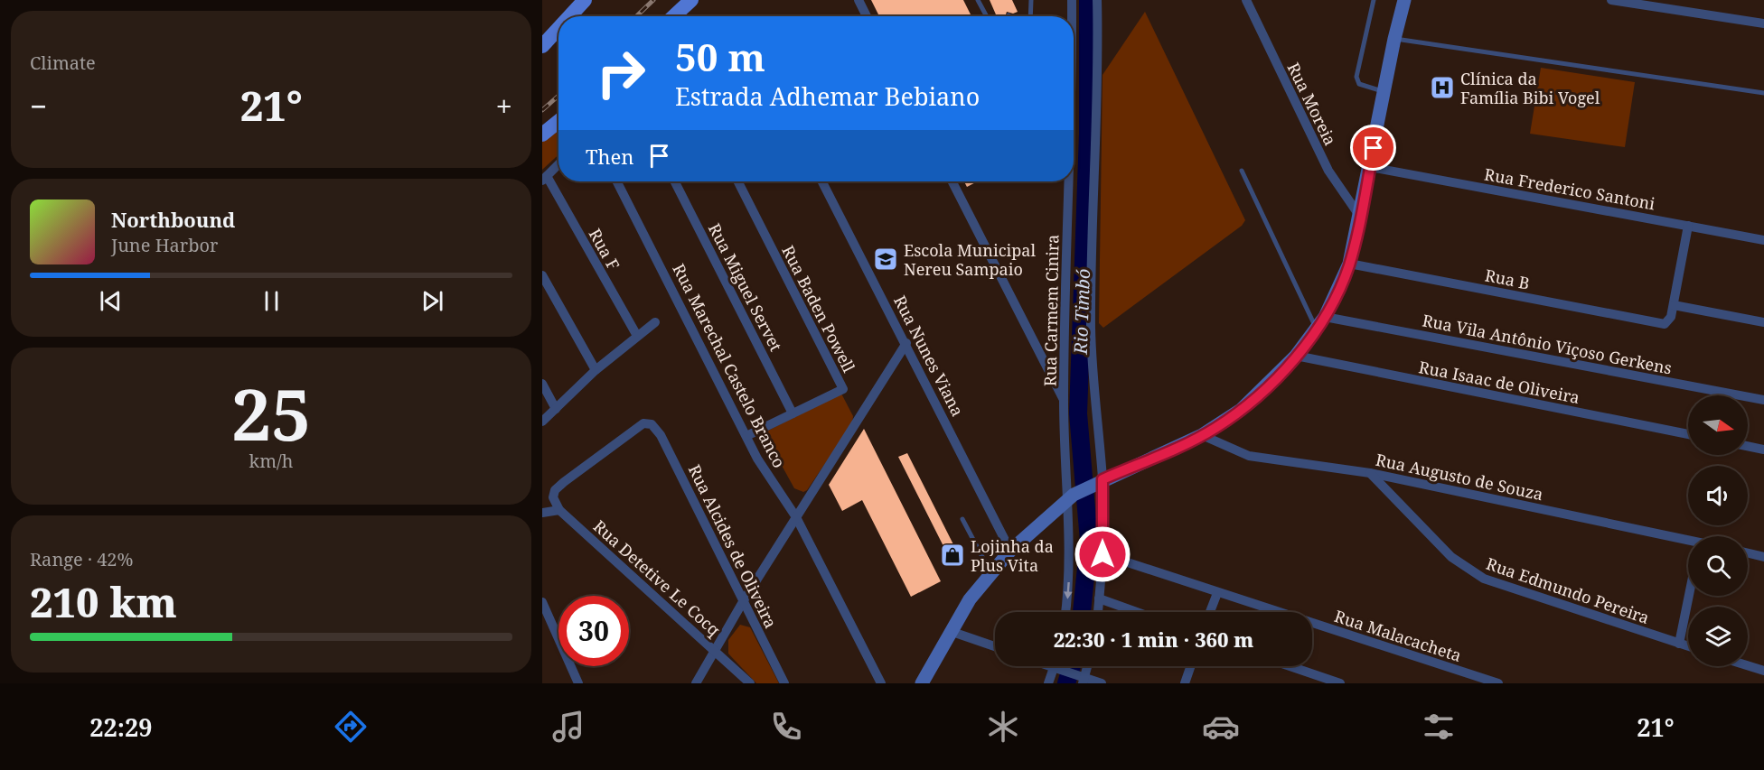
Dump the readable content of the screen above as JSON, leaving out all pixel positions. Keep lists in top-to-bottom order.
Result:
{
  "streets": {
    "street": [
      "Rua Moreia",
      "Rua Frederico Santoni",
      "Rua F",
      "Rua B",
      "Rua Miguel Servet",
      "Rua Baden Powell",
      "Rua Carmem Cinira",
      "Rua Vila Antônio Viçoso Gerkens",
      "Rua Nunes Viana",
      "Rua Marechal Castelo Branco",
      "Rua Isaac de Oliveira",
      "Rua Augusto de Souza",
      "Rua Alcides de Oliveira",
      "Rua Detetive Le Cocq",
      "Rua Edmundo Pereira",
      "Rua Malacacheta"
    ]
  },
  "crossings": [
    ["Rua Miguel Servet", "Rua Baden Powell"],
    ["Rua Baden Powell", "Rua Marechal Castelo Branco"],
    ["Rua Augusto de Souza", "Rua Edmundo Pereira"],
    ["Rua Alcides de Oliveira", "Rua Detetive Le Cocq"]
  ],
  "water": ["Rio Timbó"],
  "places": {
    "hospital": ["Clínica da Família Bibi Vogel"],
    "school or university": ["Escola Municipal Nereu Sampaio"],
    "shop": ["Lojinha da Plus Vita"]
  },
  "north": "right",
  "page": {
    "tile": [
      "Climate",
      ["25", "km/h"],
      ["Range · 42%", "210 km"]
    ],
    "turn": ["50 m", "Estrada Adhemar Bebiano"],
    "heat": ["−", "21°", "+"],
    "then": "Then",
    "song": ["Northbound", "June Harbor"],
    "limit": "30",
    "trip": "22:30 · 1 min · 360 m",
    "tabs": ["22:29", "21°"]
  }
}
